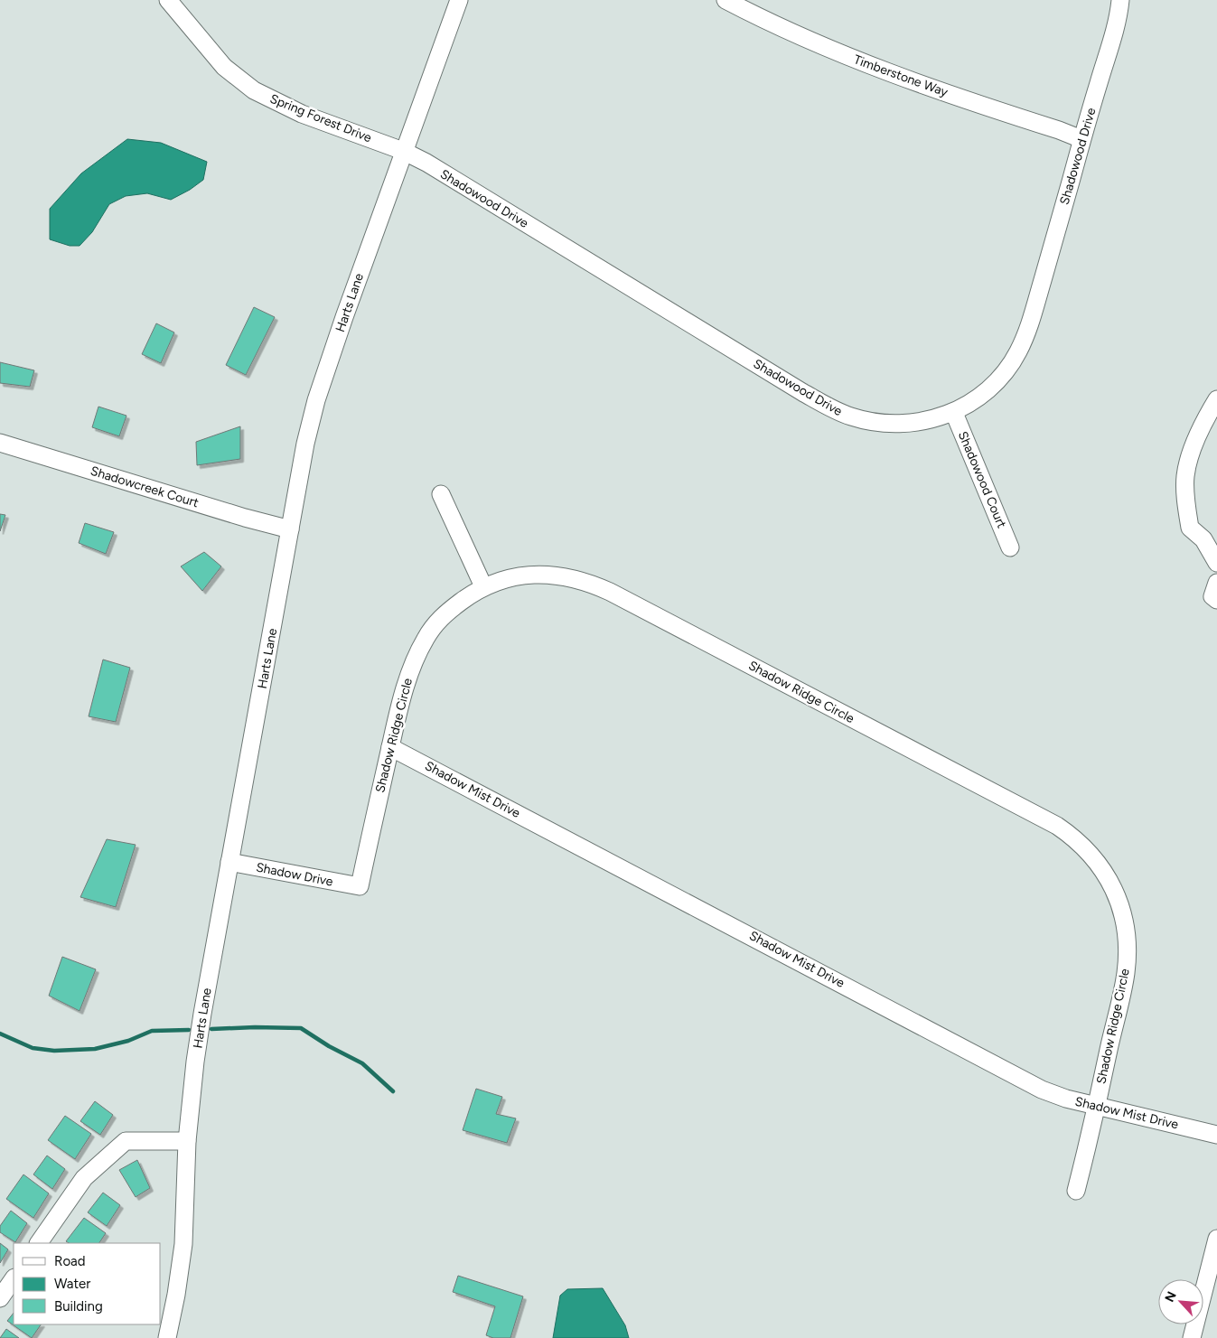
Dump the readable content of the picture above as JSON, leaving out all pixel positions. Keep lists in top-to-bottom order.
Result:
{
  "streets": {
    "street": [
      "Timberstone Way",
      "Spring Forest Drive",
      "Shadowood Drive",
      "Harts Lane",
      "Shadowood Court",
      "Shadowcreek Court",
      "Shadow Ridge Circle",
      "Shadow Mist Drive",
      "Shadow Drive"
    ]
  },
  "crossings": [
    ["Timberstone Way", "Shadowood Drive"],
    ["Spring Forest Drive", "Shadowood Drive"],
    ["Spring Forest Drive", "Harts Lane"],
    ["Shadowood Drive", "Harts Lane"],
    ["Shadowood Drive", "Shadowood Court"],
    ["Harts Lane", "Shadowcreek Court"],
    ["Harts Lane", "Shadow Drive"],
    ["Shadow Ridge Circle", "Shadow Mist Drive"],
    ["Shadow Ridge Circle", "Shadow Drive"]
  ],
  "legend": ["Road", "Water", "Building"],
  "north": "top left"
}
